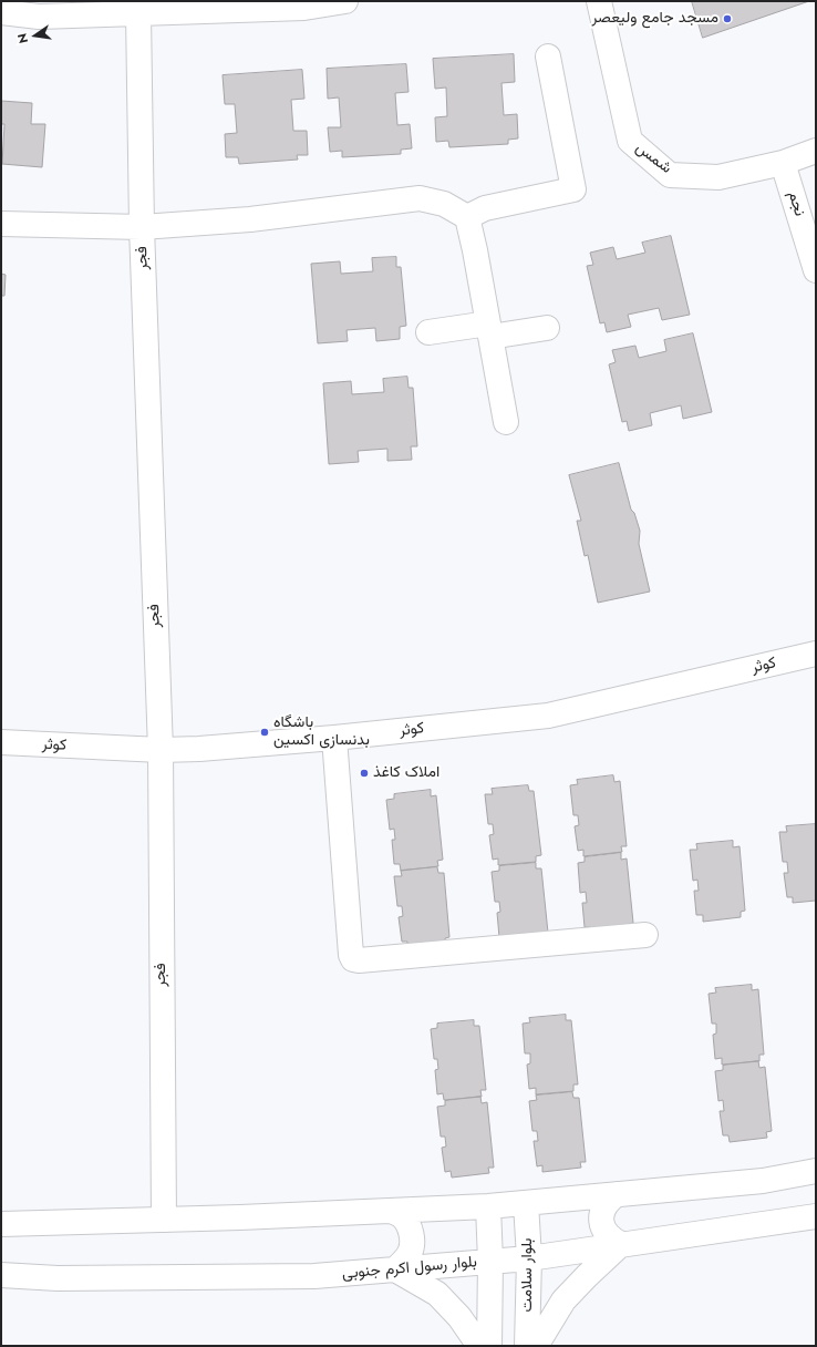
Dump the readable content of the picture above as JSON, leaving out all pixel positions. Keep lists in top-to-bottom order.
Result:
{
  "streets": {
    "street": [
      "شمس",
      "نجم",
      "فجر",
      "کوثر",
      "بلوار رسول اکرم جنوبی",
      "بلوار سلامت"
    ]
  },
  "crossings": [
    ["شمس", "نجم"],
    ["فجر", "کوثر"],
    ["بلوار رسول اکرم جنوبی", "بلوار سلامت"]
  ],
  "places": ["مسجد جامع ولیعصر", "باشگاه بدنسازی اکسین", "املاک کاغذ"],
  "north": "left"
}
